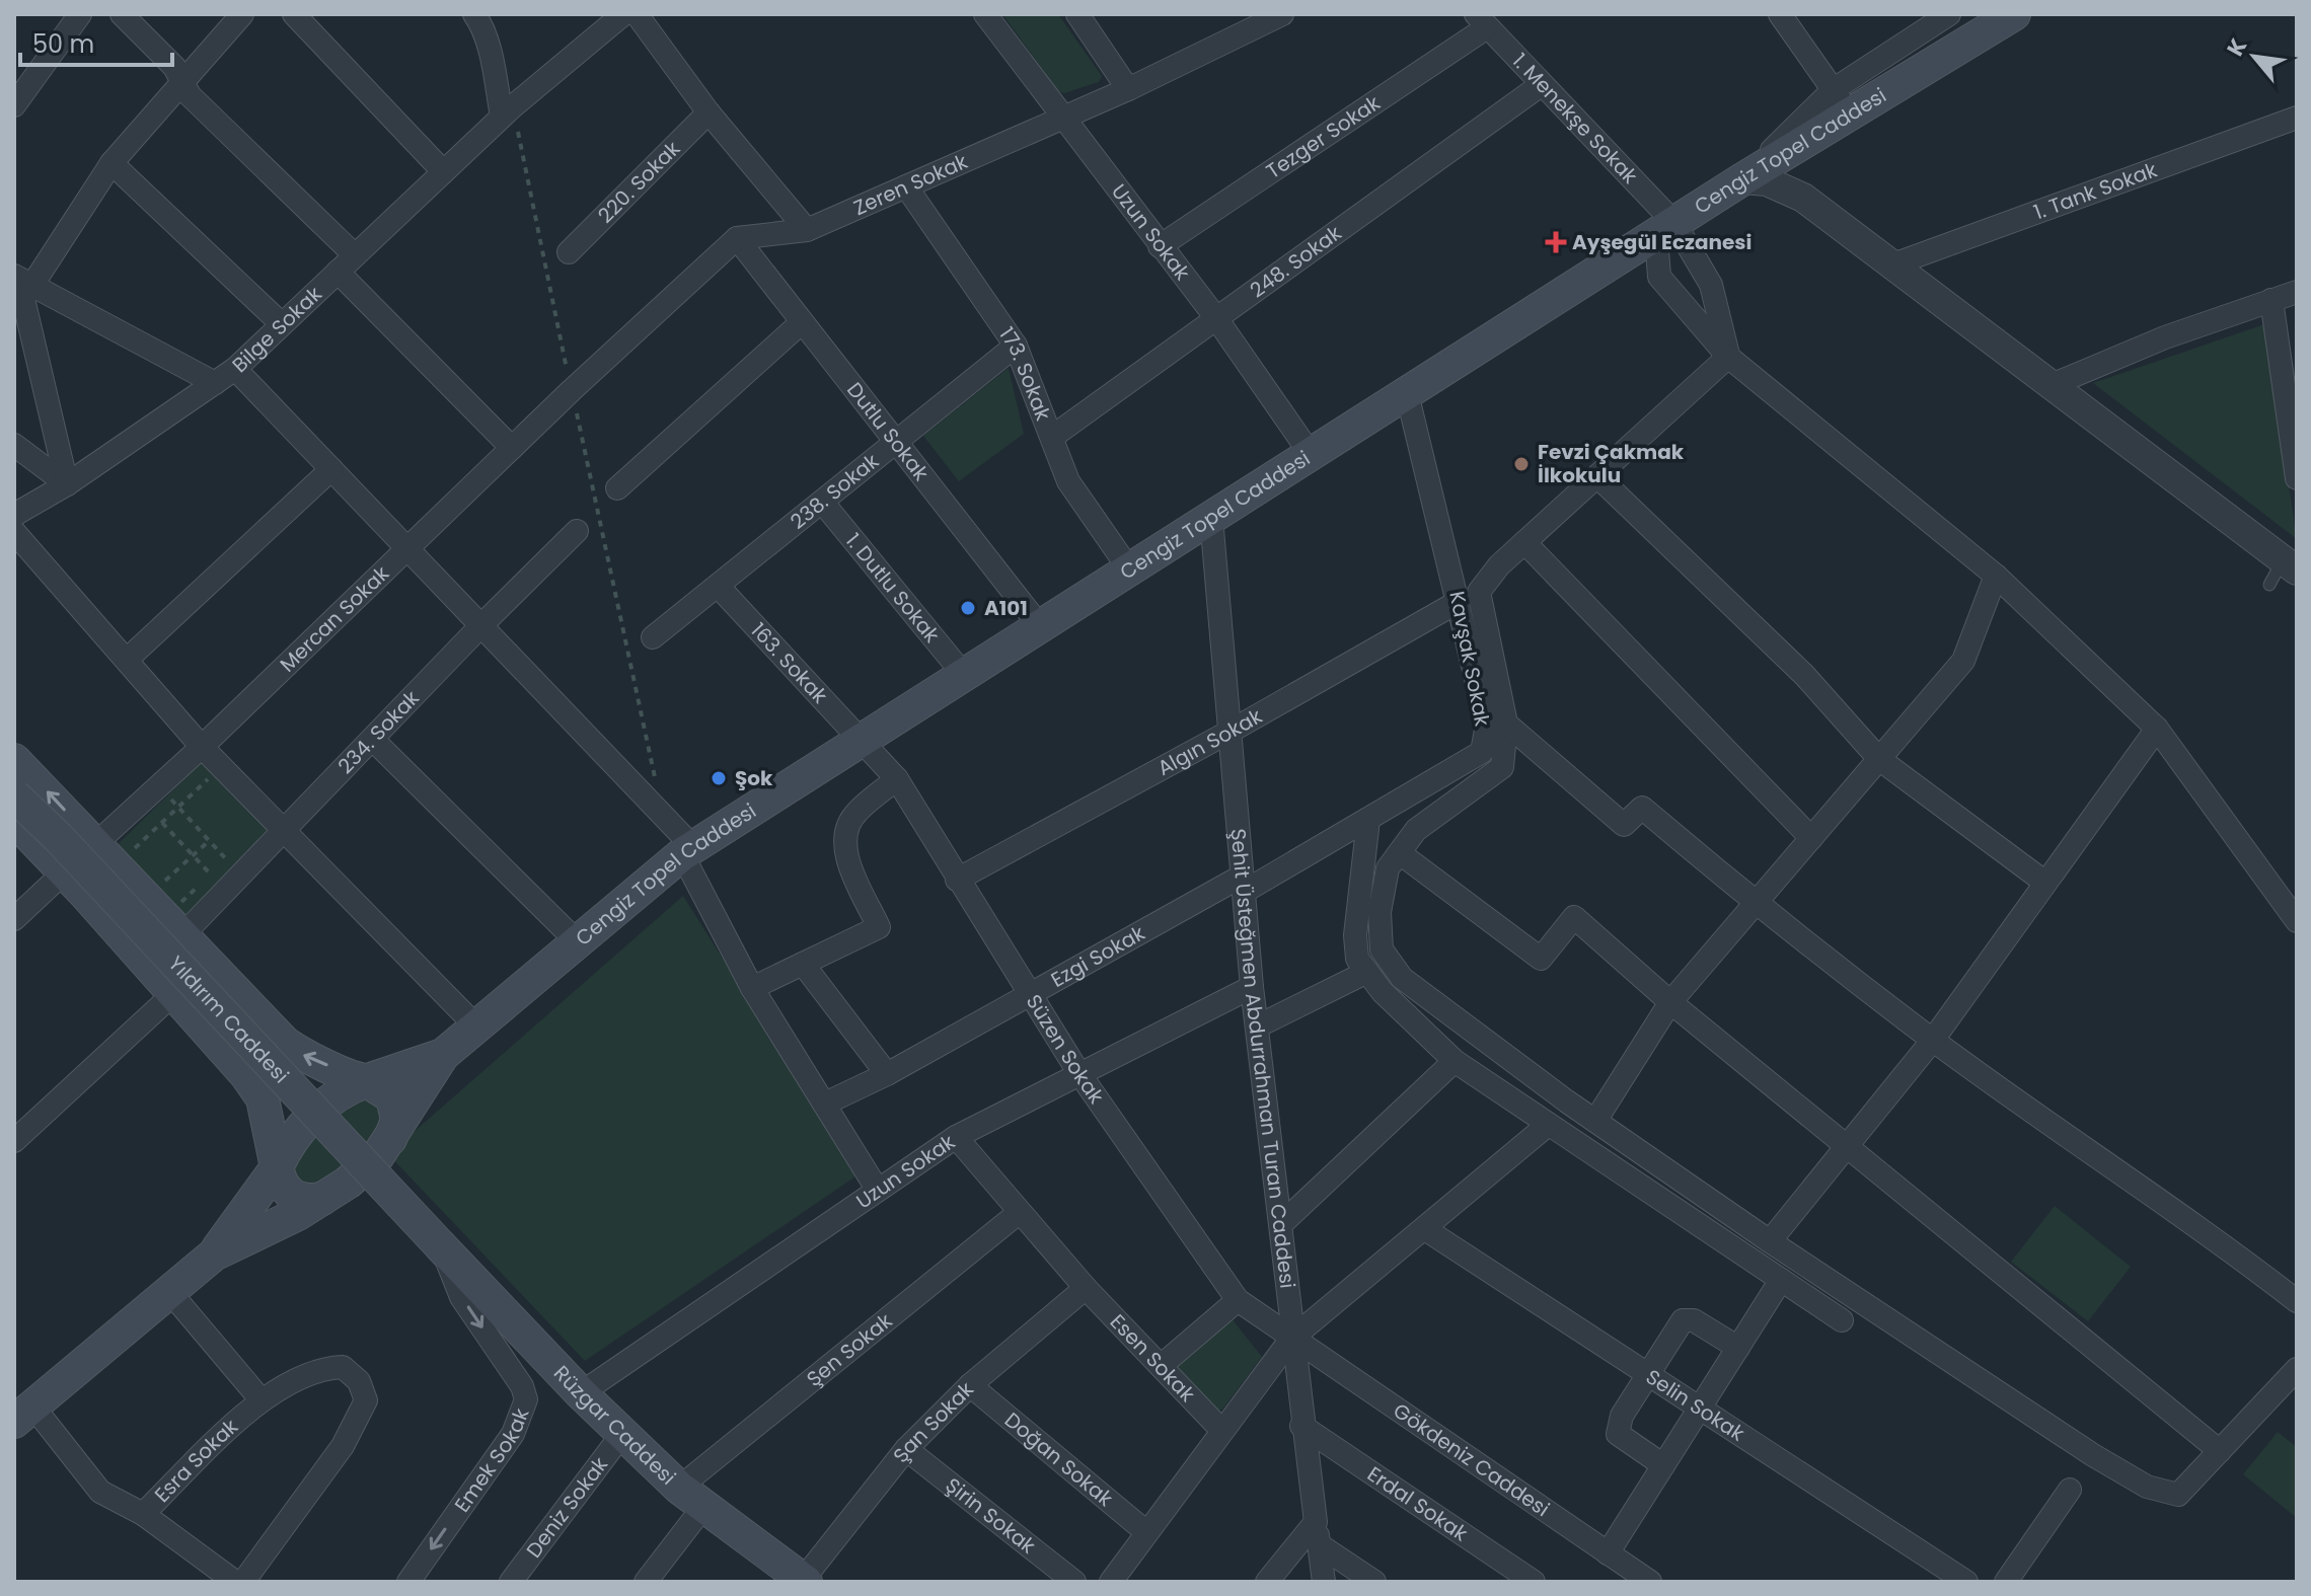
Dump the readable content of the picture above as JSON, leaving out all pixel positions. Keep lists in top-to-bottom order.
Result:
{
  "streets": {
    "main road": ["Cengiz Topel Caddesi", "Yıldırım Caddesi", "Rüzgar Caddesi"],
    "street": [
      "1. Menekşe Sokak",
      "Tezger Sokak",
      "220. Sokak",
      "Zeren Sokak",
      "1. Tank Sokak",
      "Uzun Sokak",
      "248. Sokak",
      "Bilge Sokak",
      "173. Sokak",
      "Dutlu Sokak",
      "238. Sokak",
      "1. Dutlu Sokak",
      "Mercan Sokak",
      "Kavşak Sokak",
      "163. Sokak",
      "234. Sokak",
      "Algın Sokak",
      "Ezgi Sokak",
      "Süzen Sokak",
      "Şehit Üsteğmen Abdurrahman Turan Caddesi",
      "Şen Sokak",
      "Esen Sokak",
      "Selin Sokak",
      "Şan Sokak",
      "Emek Sokak",
      "Doğan Sokak",
      "Gökdeniz Caddesi",
      "Esra Sokak",
      "Erdal Sokak",
      "Deniz Sokak",
      "Şirin Sokak"
    ]
  },
  "crossings": [
    ["1. Menekşe Sokak", "Tezger Sokak"],
    ["1. Menekşe Sokak", "Cengiz Topel Caddesi"],
    ["1. Menekşe Sokak", "248. Sokak"],
    ["Tezger Sokak", "Uzun Sokak"],
    ["Cengiz Topel Caddesi", "Uzun Sokak"],
    ["Cengiz Topel Caddesi", "173. Sokak"],
    ["Cengiz Topel Caddesi", "Dutlu Sokak"],
    ["Cengiz Topel Caddesi", "1. Dutlu Sokak"],
    ["Cengiz Topel Caddesi", "Kavşak Sokak"],
    ["Cengiz Topel Caddesi", "163. Sokak"],
    ["Cengiz Topel Caddesi", "Süzen Sokak"],
    ["Cengiz Topel Caddesi", "Şehit Üsteğmen Abdurrahman Turan Caddesi"],
    ["Zeren Sokak", "Uzun Sokak"],
    ["Zeren Sokak", "173. Sokak"],
    ["Zeren Sokak", "Dutlu Sokak"],
    ["Uzun Sokak", "248. Sokak"],
    ["Uzun Sokak", "Süzen Sokak"],
    ["Uzun Sokak", "Şehit Üsteğmen Abdurrahman Turan Caddesi"],
    ["Uzun Sokak", "Esen Sokak"],
    ["Uzun Sokak", "Rüzgar Caddesi"],
    ["248. Sokak", "173. Sokak"],
    ["173. Sokak", "238. Sokak"],
    ["Dutlu Sokak", "238. Sokak"],
    ["238. Sokak", "1. Dutlu Sokak"],
    ["238. Sokak", "163. Sokak"],
    ["Kavşak Sokak", "Algın Sokak"],
    ["Kavşak Sokak", "Ezgi Sokak"],
    ["Kavşak Sokak", "Şehit Üsteğmen Abdurrahman Turan Caddesi"],
    ["163. Sokak", "Süzen Sokak"],
    ["Algın Sokak", "Süzen Sokak"],
    ["Algın Sokak", "Şehit Üsteğmen Abdurrahman Turan Caddesi"],
    ["Ezgi Sokak", "Süzen Sokak"],
    ["Ezgi Sokak", "Şehit Üsteğmen Abdurrahman Turan Caddesi"],
    ["Yıldırım Caddesi", "Rüzgar Caddesi"],
    ["Yıldırım Caddesi", "Emek Sokak"],
    ["Süzen Sokak", "Şehit Üsteğmen Abdurrahman Turan Caddesi"],
    ["Süzen Sokak", "Gökdeniz Caddesi"],
    ["Şehit Üsteğmen Abdurrahman Turan Caddesi", "Gökdeniz Caddesi"],
    ["Şehit Üsteğmen Abdurrahman Turan Caddesi", "Erdal Sokak"],
    ["Şen Sokak", "Esen Sokak"],
    ["Şen Sokak", "Rüzgar Caddesi"],
    ["Esen Sokak", "Şan Sokak"],
    ["Rüzgar Caddesi", "Şan Sokak"],
    ["Rüzgar Caddesi", "Emek Sokak"],
    ["Rüzgar Caddesi", "Deniz Sokak"],
    ["Şan Sokak", "Doğan Sokak"],
    ["Şan Sokak", "Şirin Sokak"]
  ],
  "one_way": ["Emek Sokak"],
  "places": {
    "health": ["Ayşegül Eczanesi"],
    "other": ["Fevzi Çakmak İlkokulu", "A101", "Şok"]
  },
  "scale_bar": "50 m",
  "north": "top left"
}
